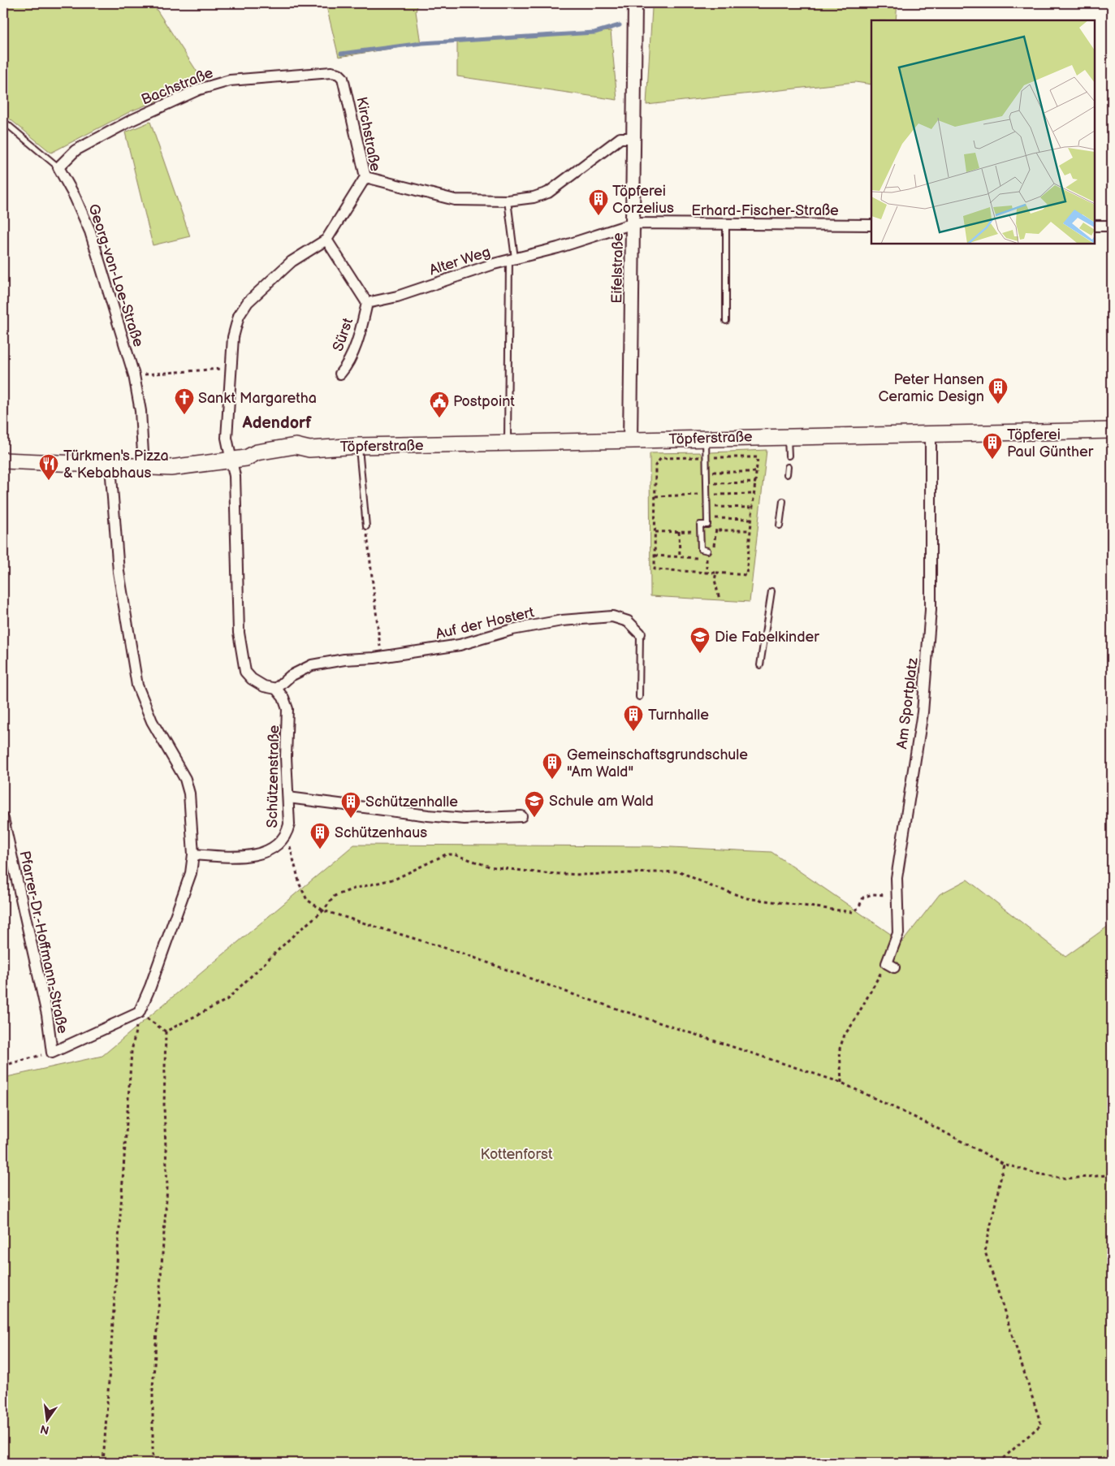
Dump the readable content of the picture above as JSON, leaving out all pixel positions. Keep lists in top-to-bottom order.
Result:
{
  "streets": {
    "main road": ["Töpferstraße"],
    "street": [
      "Bachstraße",
      "Kirchstraße",
      "Erhard-Fischer-Straße",
      "Alter Weg",
      "Eifelstraße",
      "Georg-von-Loe-Straße",
      "Sürst",
      "Auf der Hostert",
      "Am Sportplatz",
      "Schützenstraße",
      "Pfarrer-Dr.-Hoffmann-Straße"
    ]
  },
  "crossings": [
    ["Bachstraße", "Kirchstraße"],
    ["Bachstraße", "Georg-von-Loe-Straße"],
    ["Kirchstraße", "Töpferstraße"],
    ["Erhard-Fischer-Straße", "Alter Weg"],
    ["Erhard-Fischer-Straße", "Eifelstraße"],
    ["Alter Weg", "Eifelstraße"],
    ["Alter Weg", "Sürst"],
    ["Eifelstraße", "Töpferstraße"],
    ["Georg-von-Loe-Straße", "Töpferstraße"],
    ["Töpferstraße", "Am Sportplatz"],
    ["Auf der Hostert", "Schützenstraße"]
  ],
  "districts": ["Adendorf"],
  "parks": ["Kottenforst"],
  "places": {
    "building": [
      "Töpferei Corzelius",
      "Peter Hansen Ceramic Design",
      "Töpferei Paul Günther",
      "Turnhalle",
      "Gemeinschaftsgrundschule \"Am Wald\"",
      "Schützenhalle",
      "Schützenhaus"
    ],
    "church": ["Sankt Margaretha"],
    "public building": ["Postpoint"],
    "restaurant": ["Türkmen's Pizza & Kebabhaus"],
    "school or university": ["Die Fabelkinder", "Schule am Wald"]
  },
  "north": "bottom"
}
